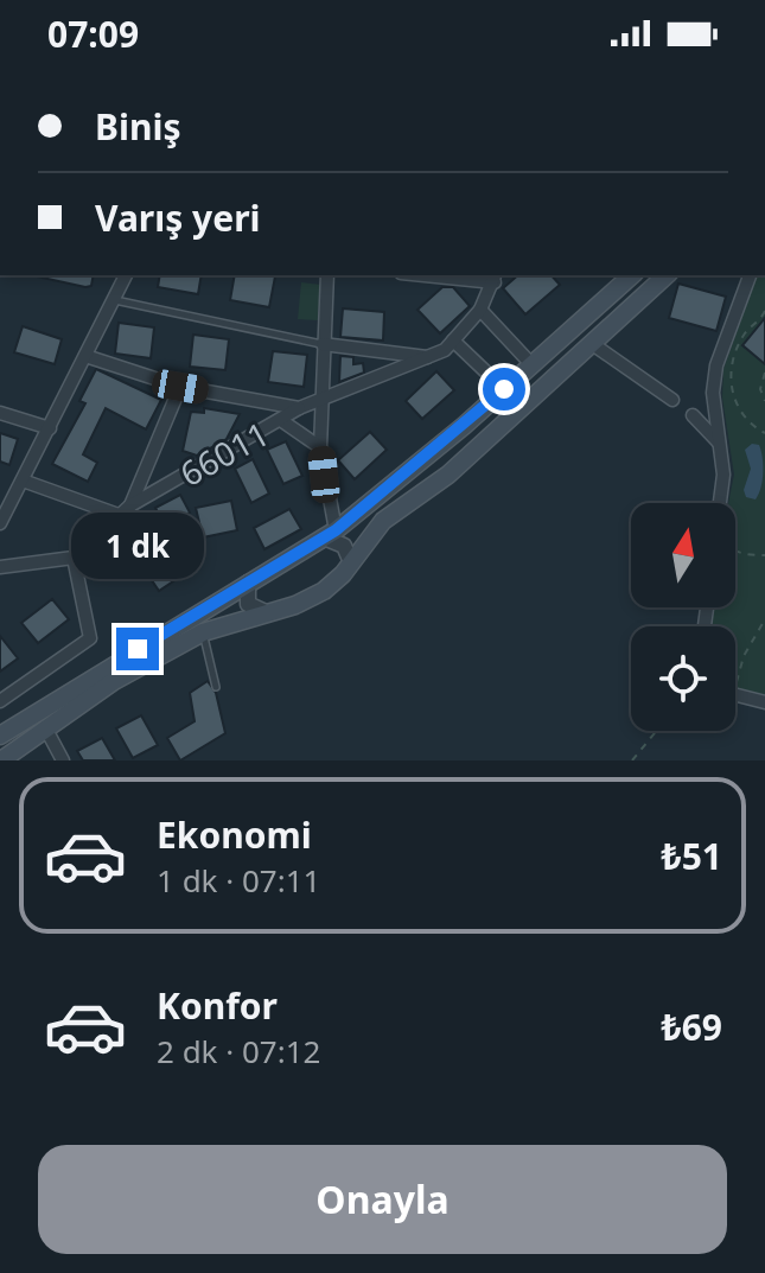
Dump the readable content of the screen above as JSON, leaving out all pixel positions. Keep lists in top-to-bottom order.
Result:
{
  "streets": {
    "street": ["66011"]
  },
  "north": "top",
  "page": {
    "status": "07:09",
    "banner": ["Biniş", "Varış yeri"],
    "bubble": "1 dk",
    "list": [
      {
        "name": "Ekonomi",
        "note": "1 dk · 07:11",
        "value": "₺51"
      },
      {
        "name": "Konfor",
        "note": "2 dk · 07:12",
        "value": "₺69"
      }
    ],
    "buttons": "Onayla"
  }
}
